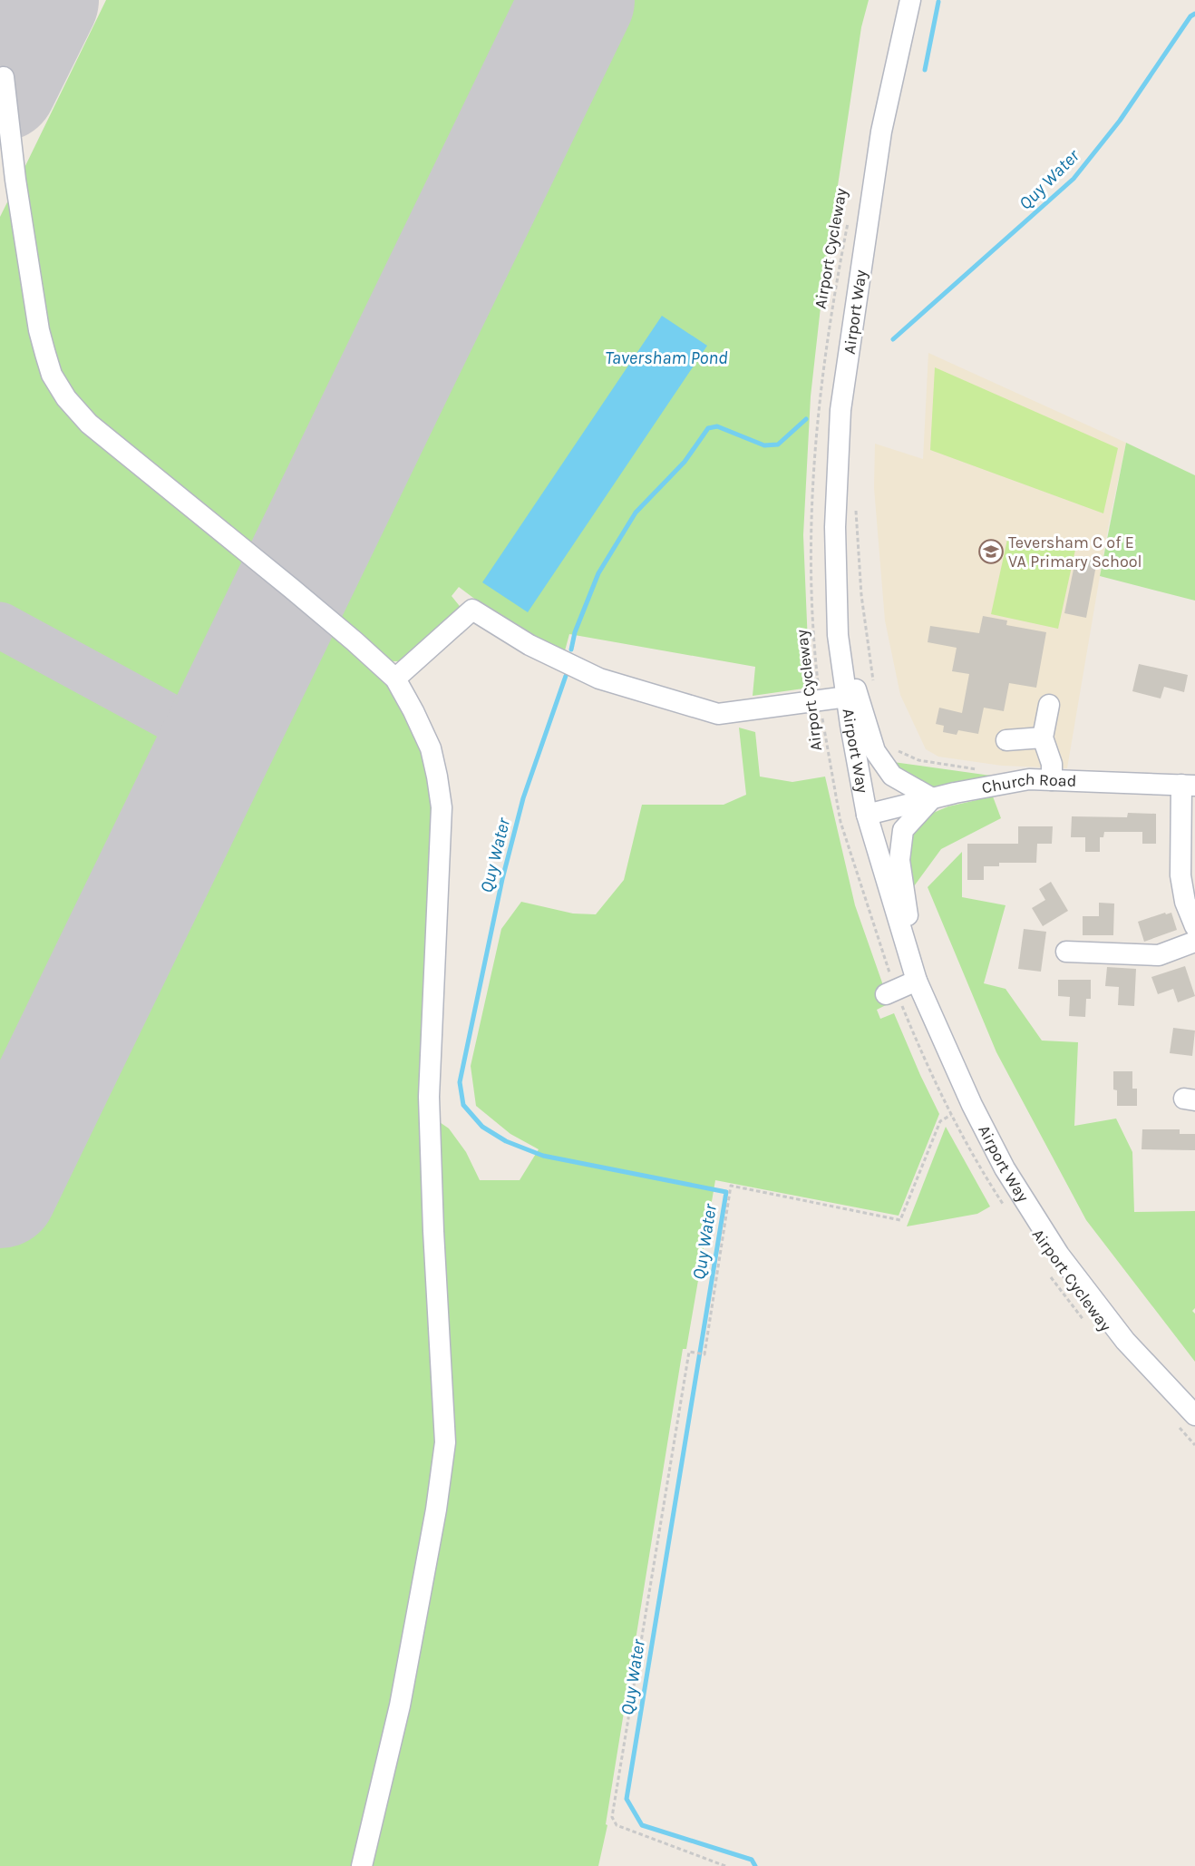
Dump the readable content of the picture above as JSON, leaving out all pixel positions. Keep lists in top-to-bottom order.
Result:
{
  "streets": {
    "street": ["Airport Way", "Church Road"],
    "path": ["Airport Cycleway"]
  },
  "crossings": [
    ["Airport Way", "Church Road"]
  ],
  "water": ["Quy Water", "Taversham Pond"],
  "places": {
    "school or university": ["Teversham C of E VA Primary School"]
  }
}
